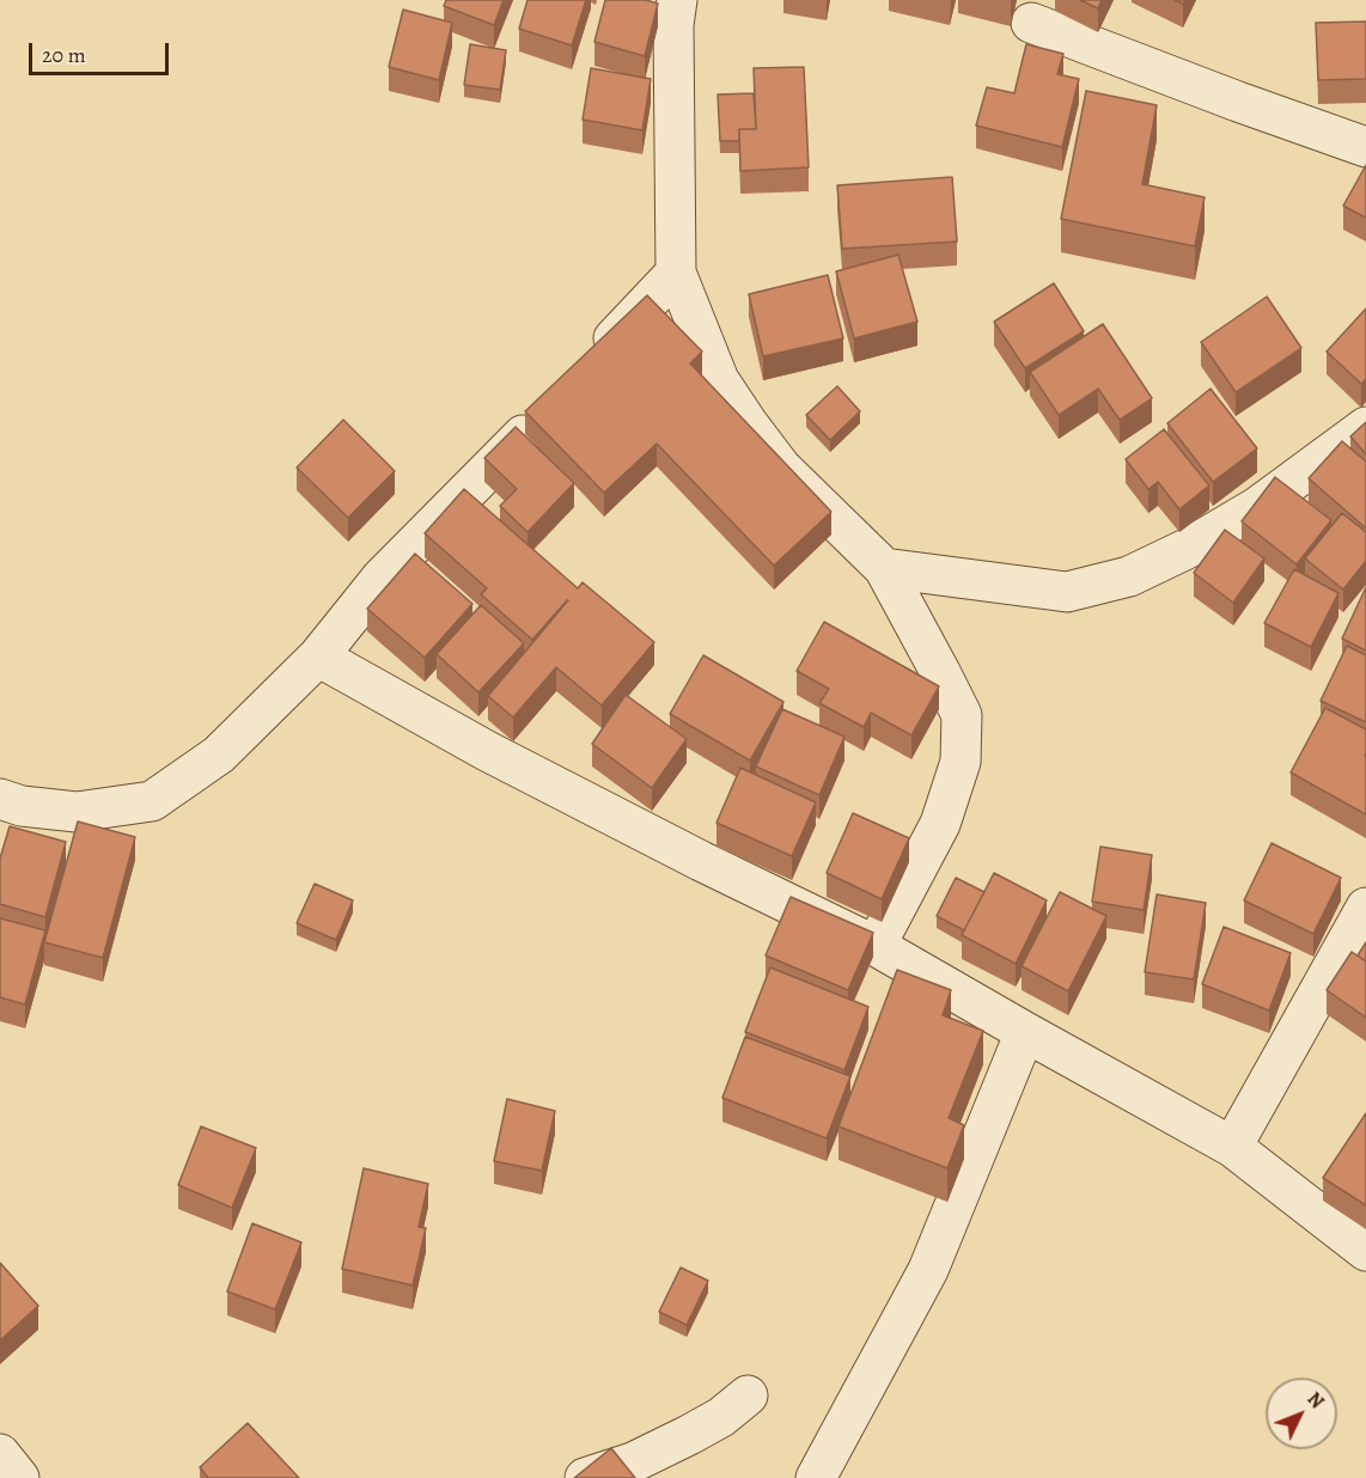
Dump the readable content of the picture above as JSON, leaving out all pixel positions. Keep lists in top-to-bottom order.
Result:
{
  "scale_bar": "20 m",
  "north": "top right"
}
